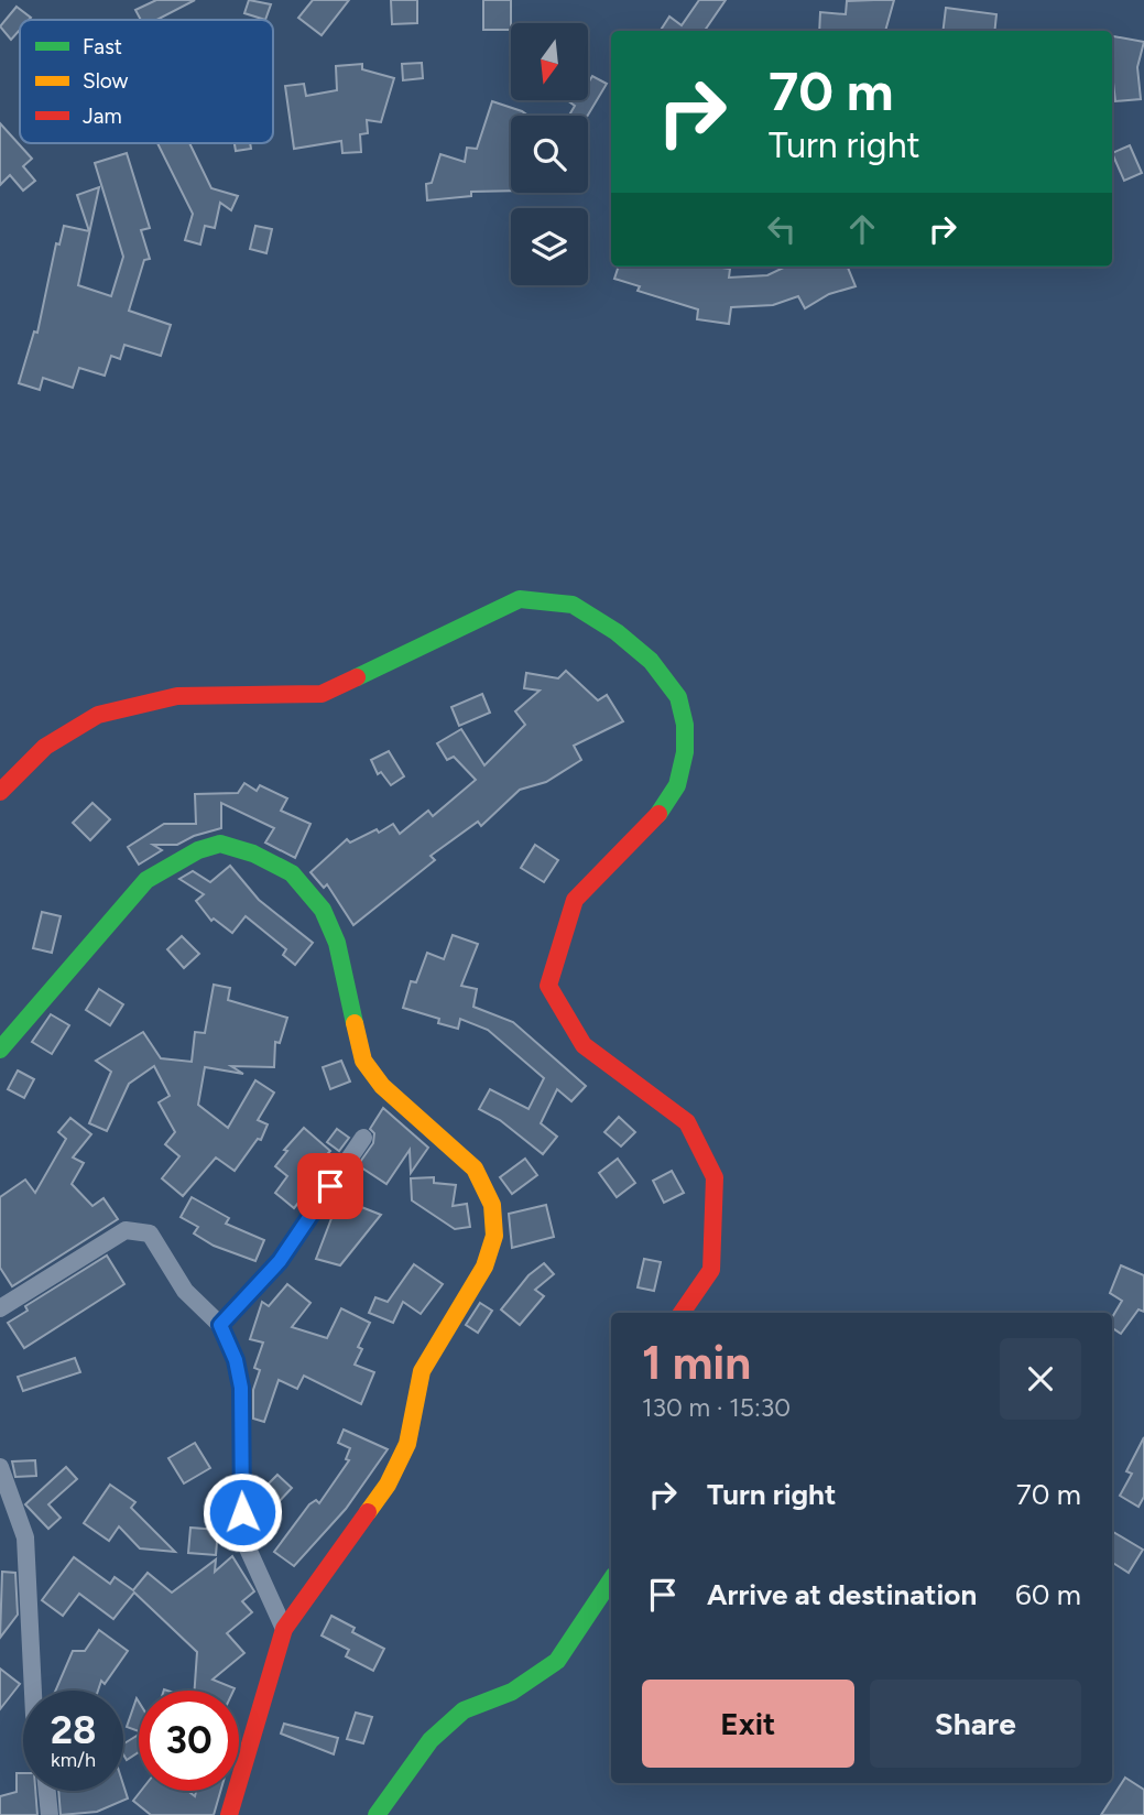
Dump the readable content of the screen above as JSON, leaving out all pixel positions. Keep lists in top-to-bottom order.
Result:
{
  "legend": ["Fast", "Slow", "Jam"],
  "north": "bottom",
  "page": {
    "turn": ["70 m", "Turn right"],
    "heading": ["1 min", "130 m · 15:30"],
    "list": [
      {
        "name": "Turn right",
        "value": "70 m"
      },
      {
        "name": "Arrive at destination",
        "value": "60 m"
      }
    ],
    "buttons": ["Exit", "Share"],
    "speed": "28 km/h",
    "limit": "30"
  }
}
